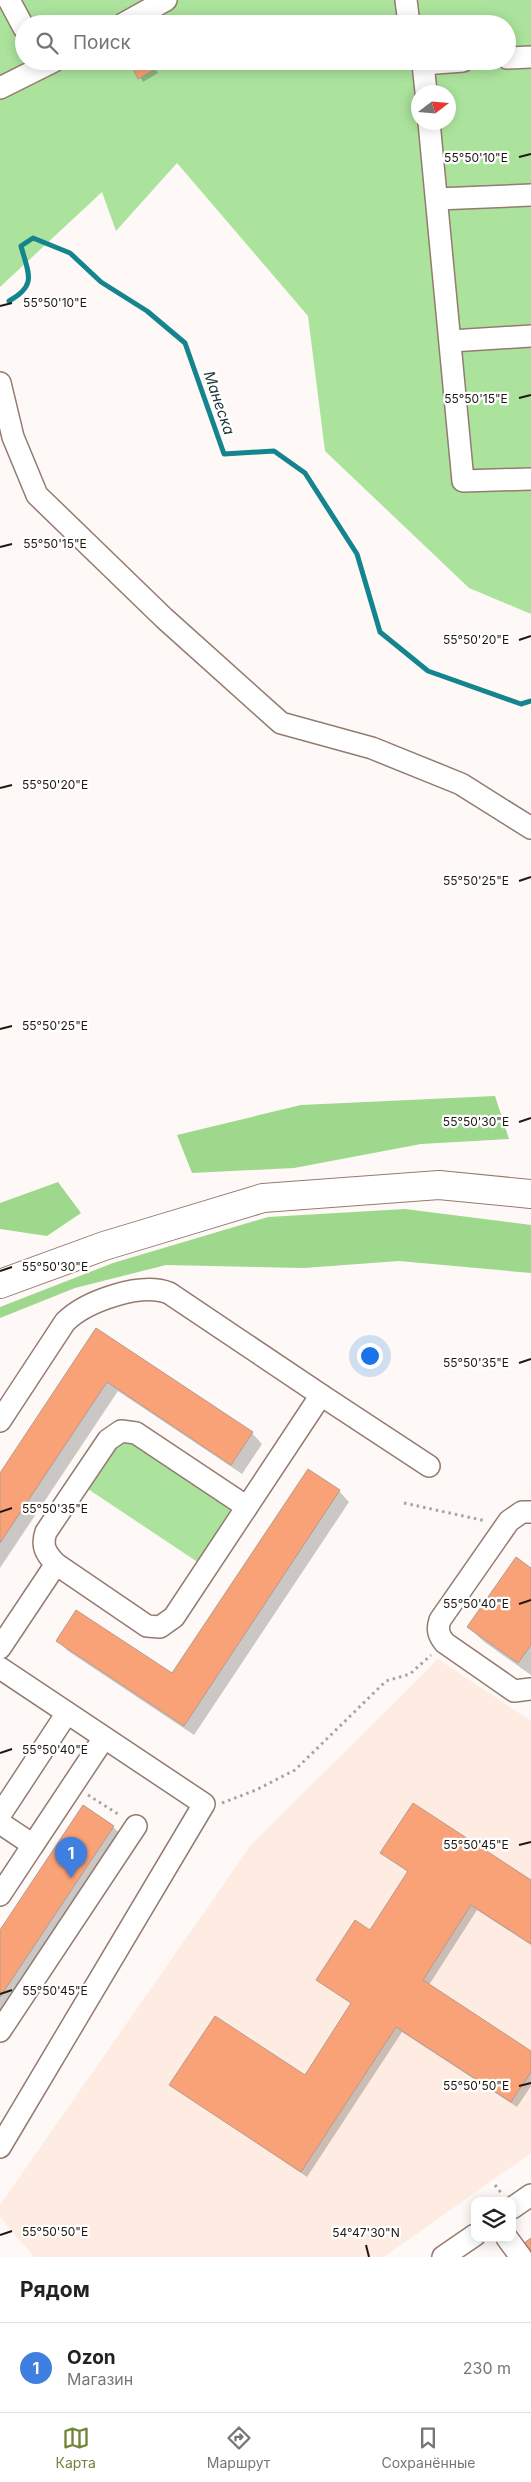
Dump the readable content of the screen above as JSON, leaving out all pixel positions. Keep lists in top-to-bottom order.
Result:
{
  "water": ["Манеска"],
  "north": "right",
  "page": {
    "search": "Поиск",
    "pins": "1",
    "heading": "Рядом",
    "list": [
      {
        "mark": "1",
        "name": "Ozon",
        "note": "Магазин",
        "value": "230 m"
      }
    ],
    "nav": ["Карта", "Маршрут", "Сохранённые"]
  },
  "coordinates": [
    "55°50'10\"E",
    "55°50'15\"E",
    "55°50'20\"E",
    "55°50'25\"E",
    "55°50'30\"E",
    "55°50'35\"E",
    "55°50'40\"E",
    "55°50'45\"E",
    "55°50'50\"E",
    "54°47'30\"N"
  ]
}
